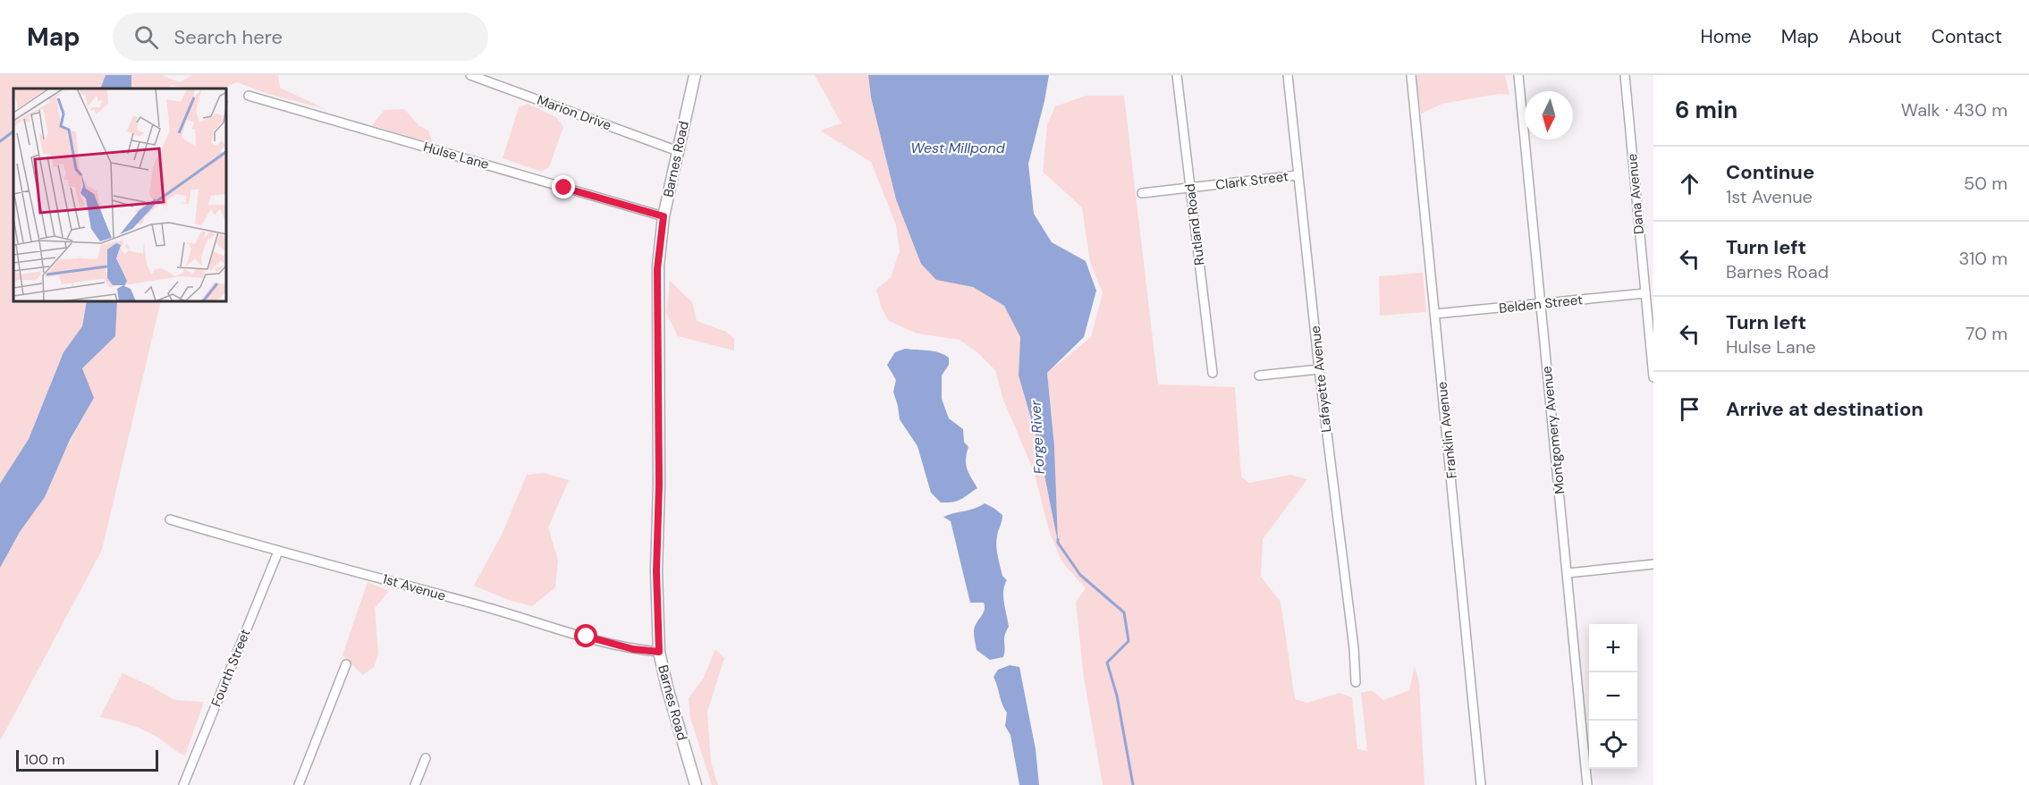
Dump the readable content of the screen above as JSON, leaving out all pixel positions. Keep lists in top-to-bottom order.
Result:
{
  "streets": {
    "street": [
      "Marion Drive",
      "Hulse Lane",
      "Barnes Road",
      "Clark Street",
      "Dana Avenue",
      "Rutland Road",
      "Belden Street",
      "Lafayette Avenue",
      "Franklin Avenue",
      "Montgomery Avenue",
      "1st Avenue",
      "Fourth Street"
    ]
  },
  "crossings": [
    ["Marion Drive", "Barnes Road"],
    ["Hulse Lane", "Barnes Road"],
    ["Barnes Road", "1st Avenue"],
    ["Clark Street", "Rutland Road"],
    ["Clark Street", "Lafayette Avenue"],
    ["Dana Avenue", "Belden Street"],
    ["Belden Street", "Franklin Avenue"],
    ["Belden Street", "Montgomery Avenue"],
    ["1st Avenue", "Fourth Street"]
  ],
  "water": ["West Millpond", "Forge River"],
  "scale_bar": "100 m",
  "north": "bottom",
  "page": {
    "header": "Map",
    "search": "Search here",
    "nav": [
      "Home",
      "Map",
      "About",
      "Contact"
    ],
    "heading": ["6 min", "Walk · 430 m"],
    "list": [
      ["Continue", "1st Avenue", "50 m"],
      ["Turn left", "Barnes Road", "310 m"],
      ["Turn left", "Hulse Lane", "70 m"],
      "Arrive at destination"
    ],
    "map_buttons": ["+", "−"],
    "scale": "100 m"
  }
}
